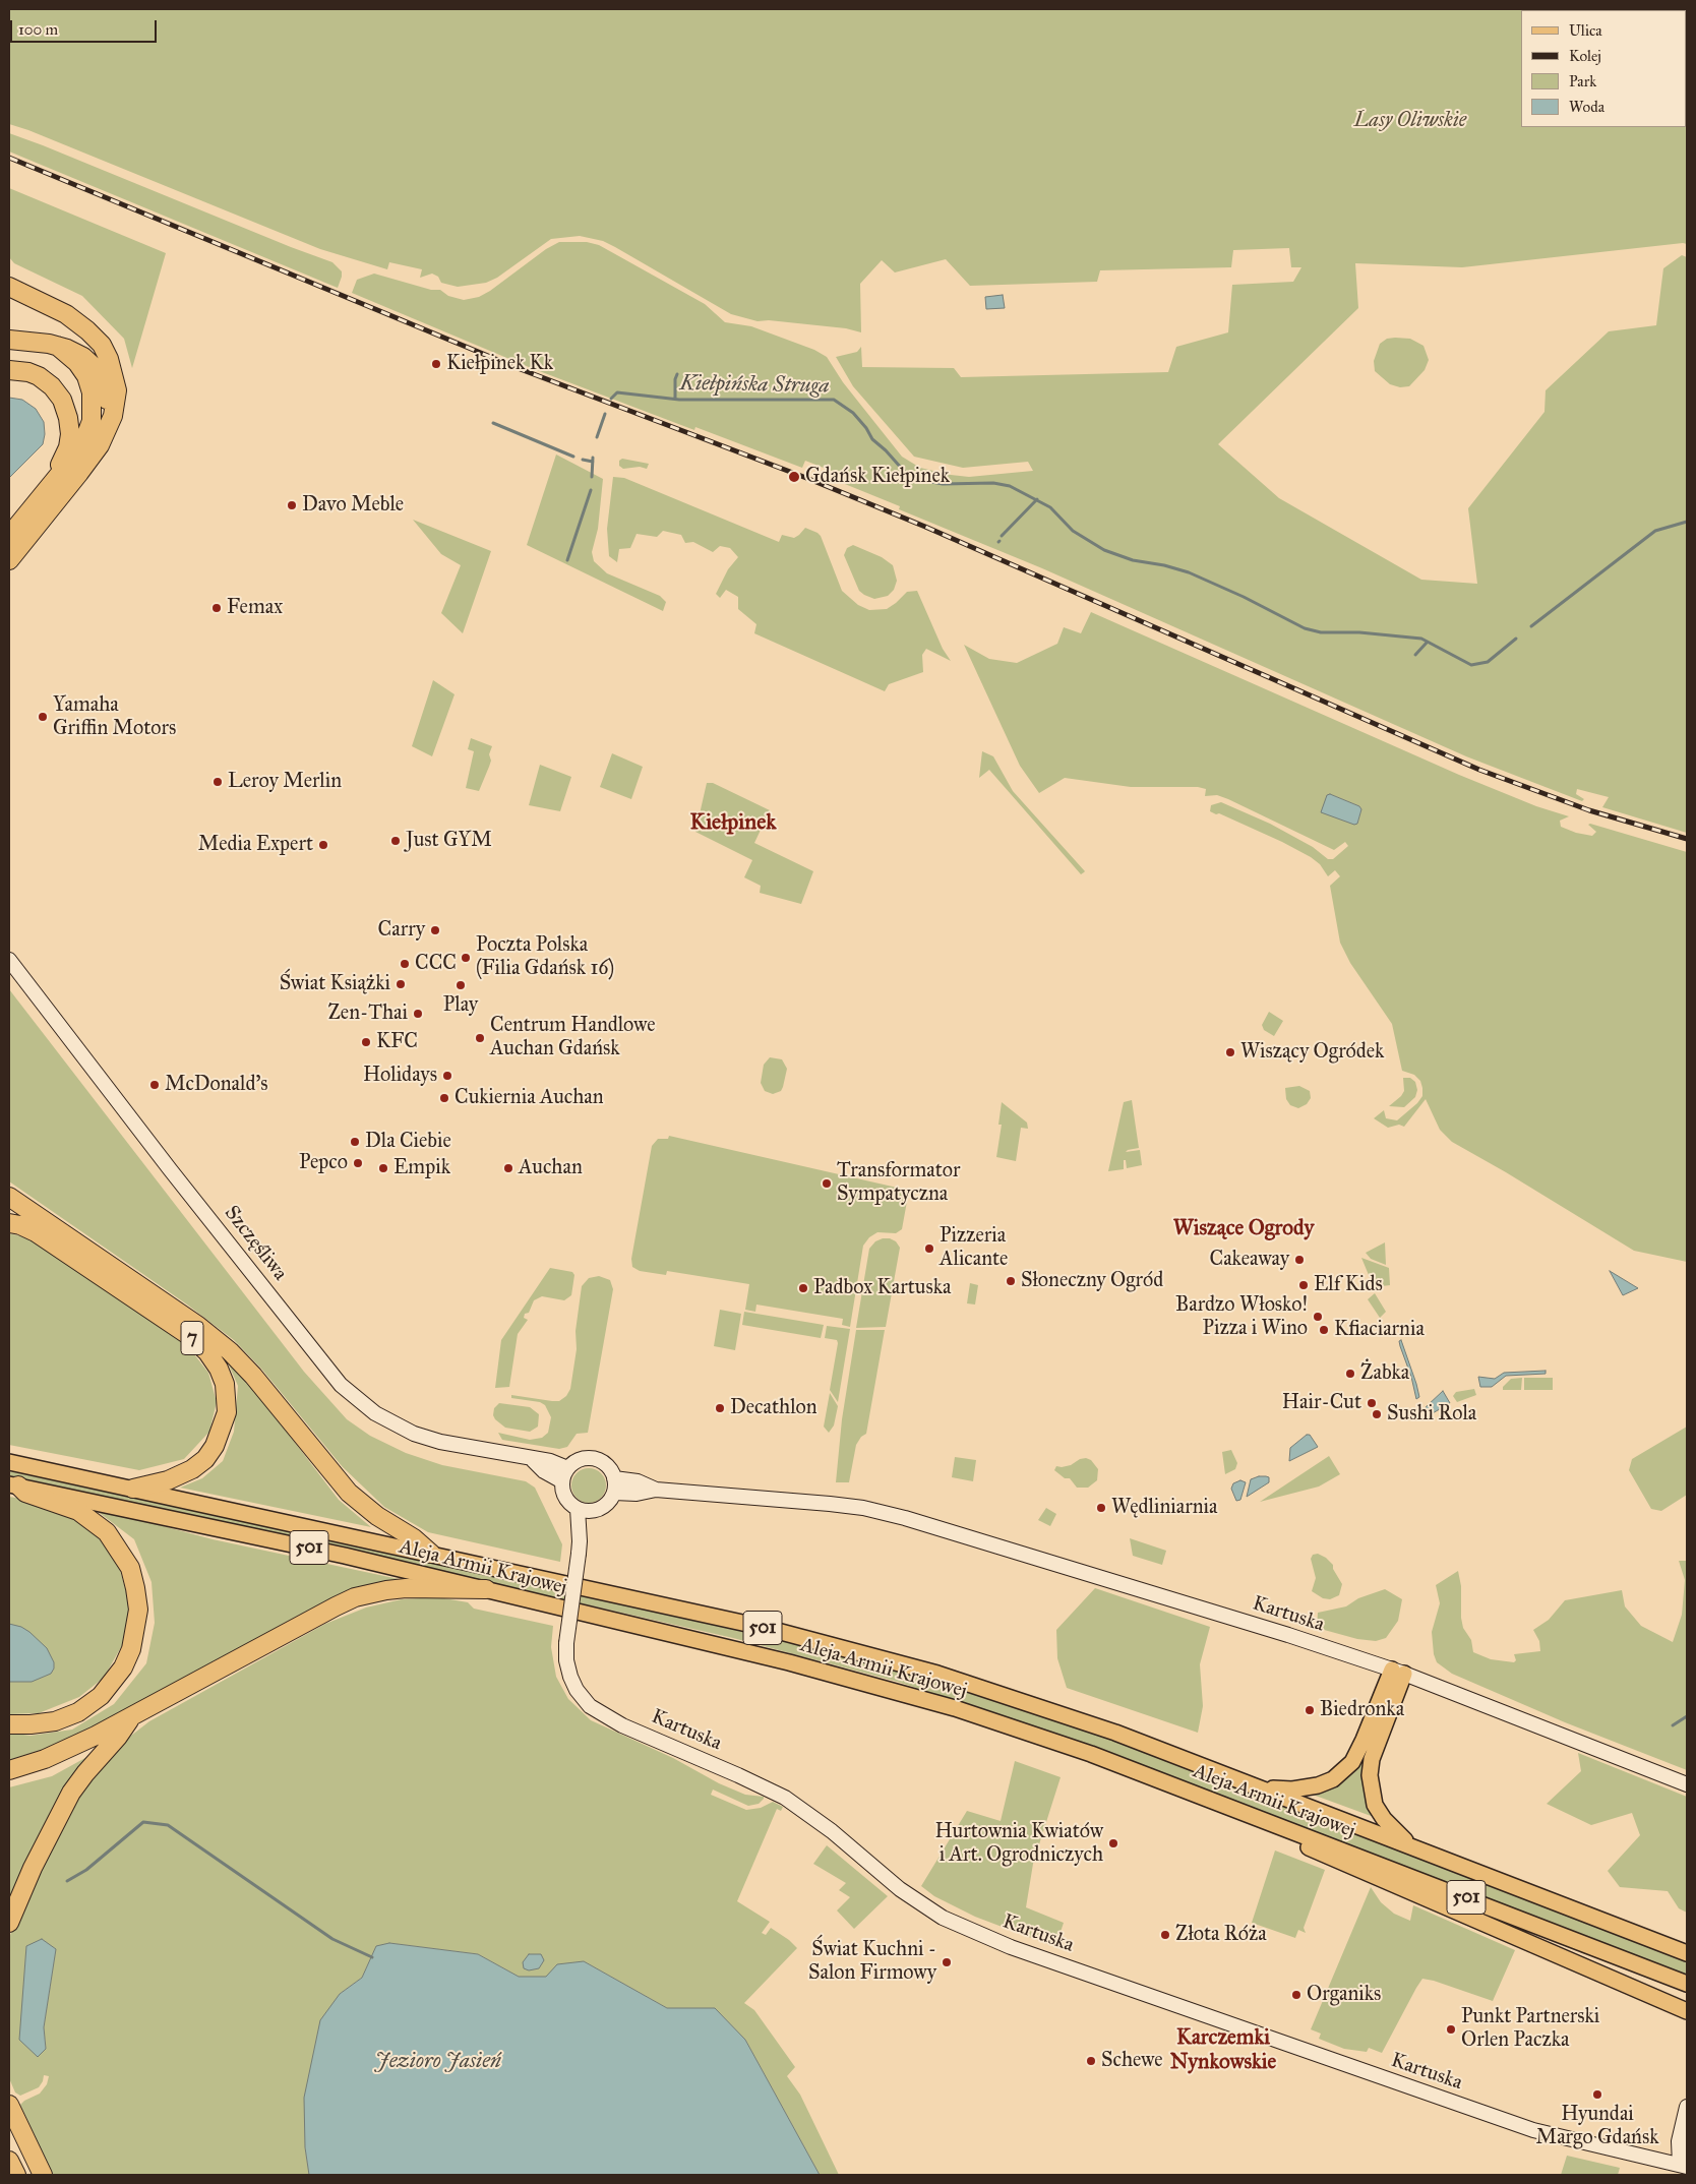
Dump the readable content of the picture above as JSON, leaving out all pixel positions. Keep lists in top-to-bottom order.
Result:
{
  "streets": {
    "highway": ["7"],
    "main road": ["501", "Aleja Armii Krajowej"],
    "street": ["Szczęśliwa", "Kartuska"]
  },
  "crossings": [
    ["Szczęśliwa", "Kartuska"],
    ["7", "Aleja Armii Krajowej"]
  ],
  "districts": ["Kiełpinek", "Wiszące Ogrody", "Karczemki Nynkowskie"],
  "water": ["Kiełpińska Struga", "Jezioro Jasień"],
  "parks": ["Lasy Oliwskie"],
  "places": [
    "Kiełpinek Kk",
    "Gdańsk Kiełpinek",
    "Davo Meble",
    "Femax",
    "Yamaha Griffin Motors",
    "Leroy Merlin",
    "Just GYM",
    "Media Expert",
    "Carry",
    "Poczta Polska (Filia Gdańsk 16)",
    "CCC",
    "Świat Książki",
    "Play",
    "Zen-Thai",
    "Centrum Handlowe Auchan Gdańsk",
    "KFC",
    "Wiszący Ogródek",
    "Holidays",
    "McDonald's",
    "Cukiernia Auchan",
    "Dla Ciebie",
    "Pepco",
    "Empik",
    "Auchan",
    "Transformator Sympatyczna",
    "Pizzeria Alicante",
    "Cakeaway",
    "Słoneczny Ogród",
    "Elf Kids",
    "Padbox Kartuska",
    "Bardzo Włosko! Pizza i Wino",
    "Kfiaciarnia",
    "Żabka",
    "Hair-Cut",
    "Decathlon",
    "Sushi Rola",
    "Wędliniarnia",
    "Biedronka",
    "Hurtownia Kwiatów i Art. Ogrodniczych",
    "Złota Róża",
    "Świat Kuchni - Salon Firmowy",
    "Organiks",
    "Punkt Partnerski Orlen Paczka",
    "Schewe",
    "Hyundai Margo Gdańsk"
  ],
  "legend": [
    "Ulica",
    "Kolej",
    "Park",
    "Woda"
  ],
  "scale_bar": "100 m"
}
